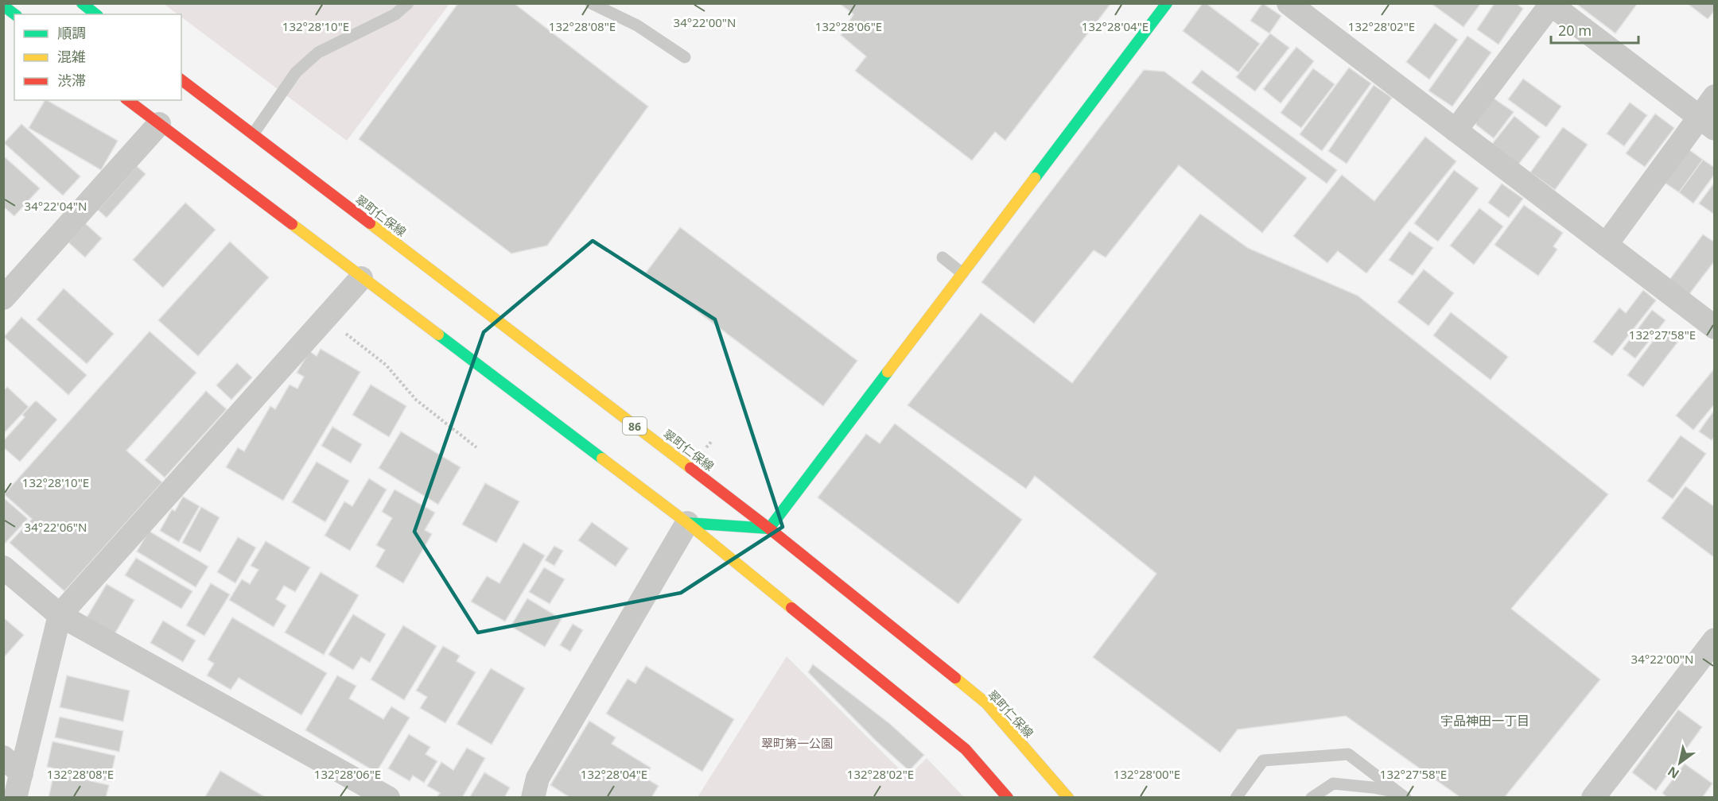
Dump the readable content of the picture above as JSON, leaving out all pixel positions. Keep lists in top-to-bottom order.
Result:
{
  "streets": {
    "main road": ["翠町仁保線", "86"]
  },
  "districts": ["宇品神田一丁目"],
  "parks": ["翠町第一公園"],
  "legend": ["順調", "混雑", "渋滞"],
  "scale_bar": "20 m",
  "north": "bottom left",
  "coordinates": [
    "34°22'00\"N",
    "132°28'10\"E",
    "132°28'08\"E",
    "132°28'06\"E",
    "132°28'04\"E",
    "132°28'02\"E",
    "34°22'04\"N",
    "132°27'58\"E",
    "34°22'06\"N",
    "132°28'00\"E"
  ]
}
